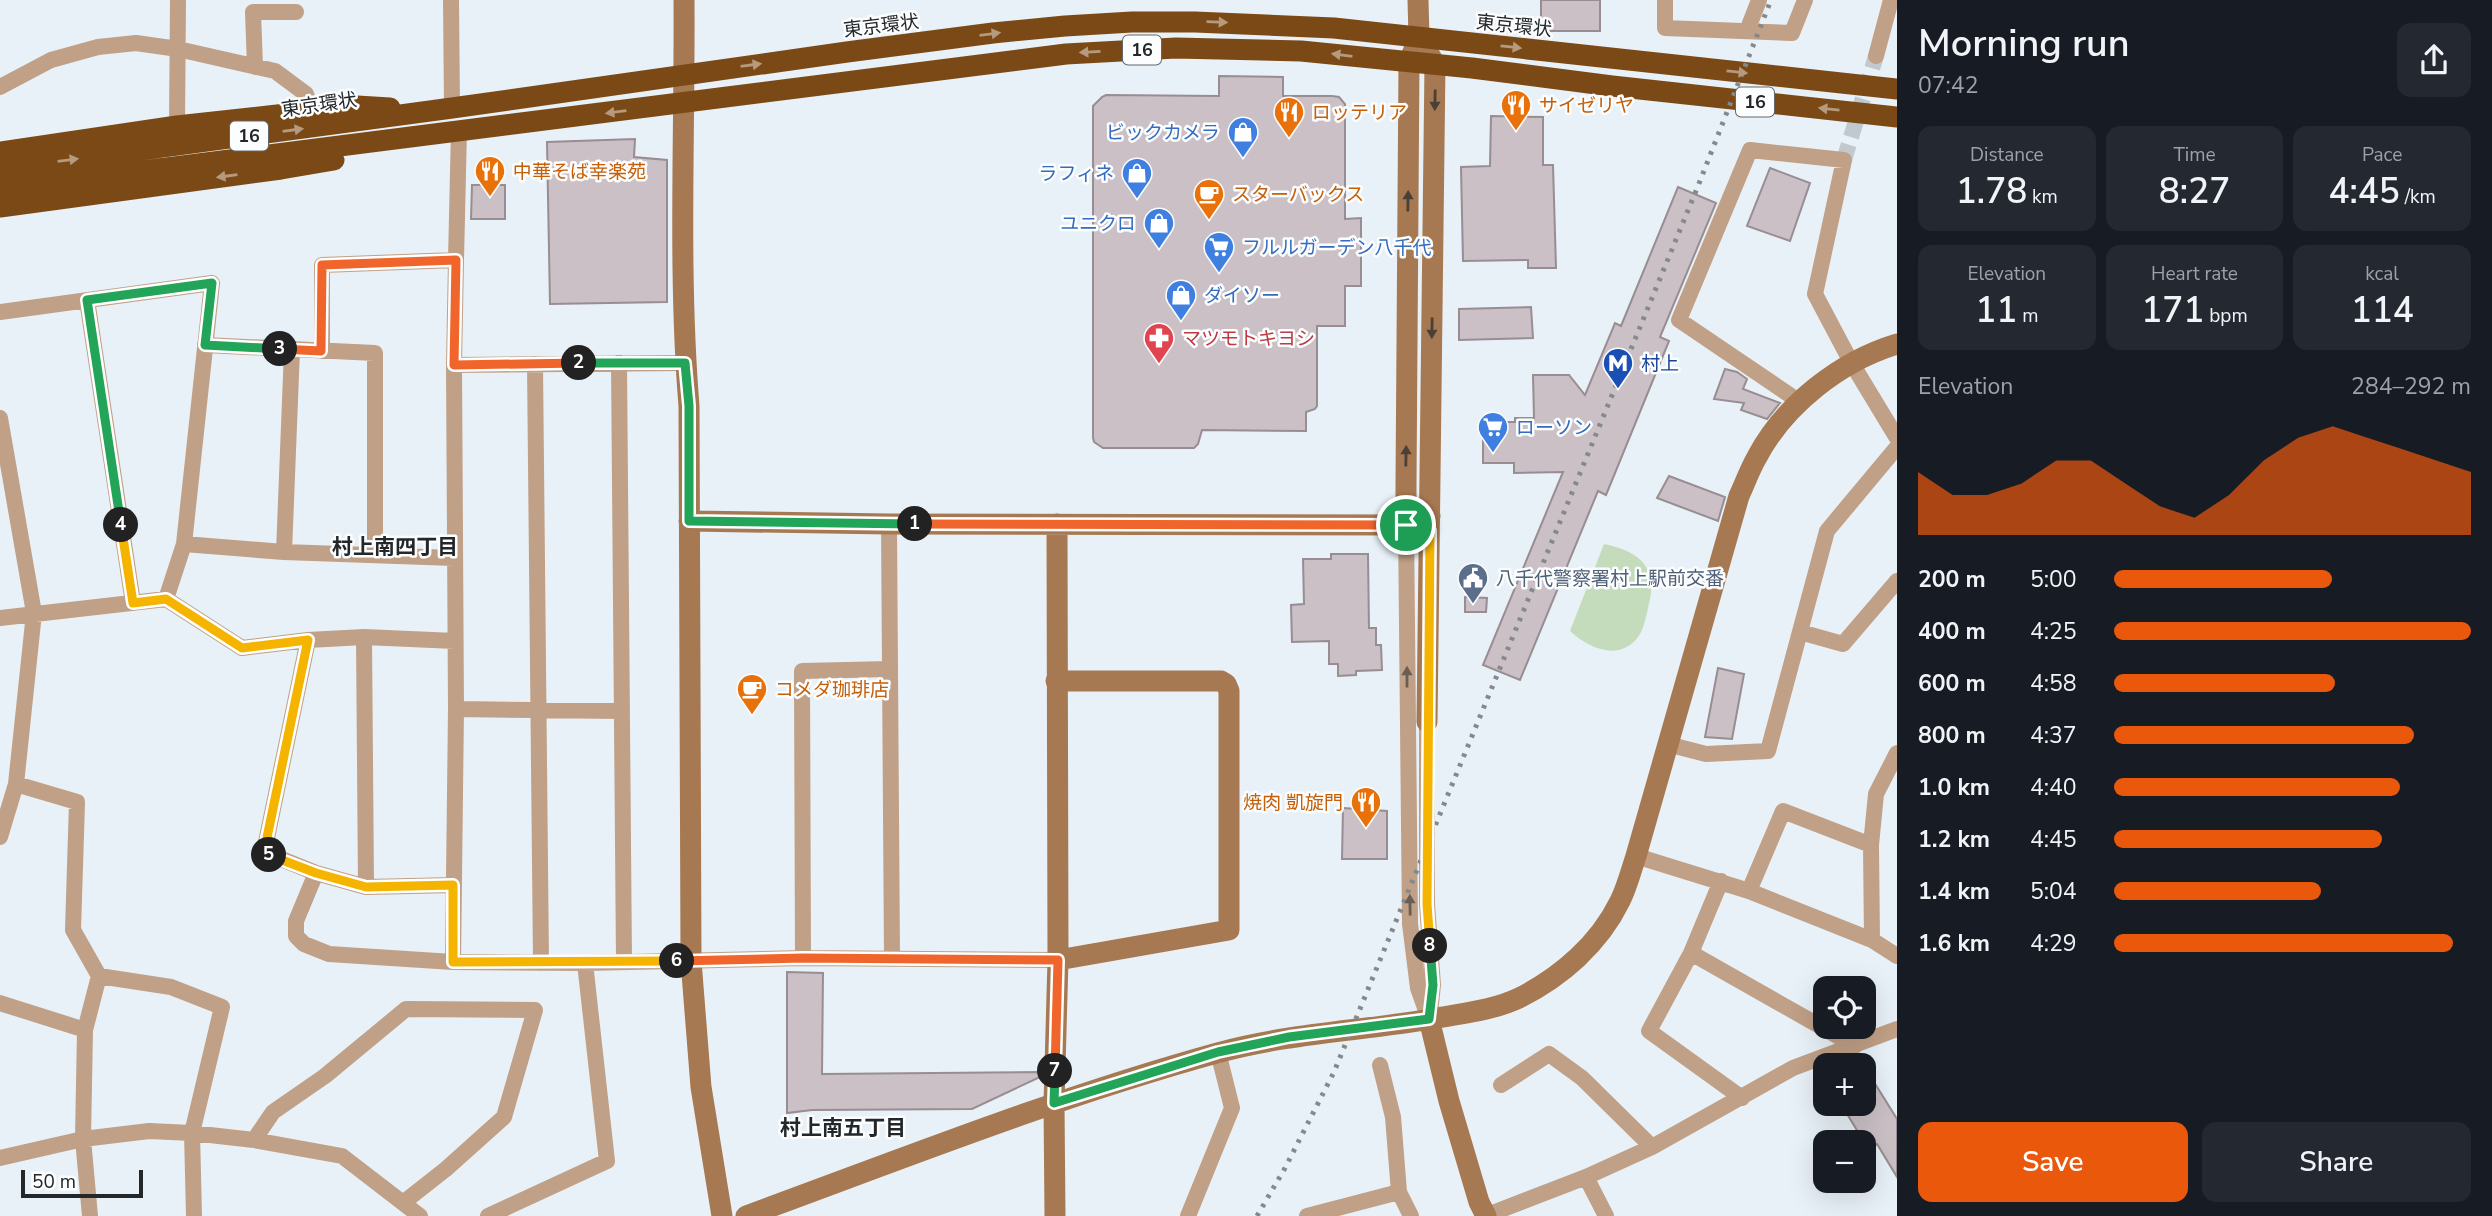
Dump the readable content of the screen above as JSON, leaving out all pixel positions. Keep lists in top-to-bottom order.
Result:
{
  "streets": {
    "highway": ["東京環状", "16"]
  },
  "crossings": [
    ["東京環状", "16"]
  ],
  "districts": ["村上南四丁目", "村上南五丁目"],
  "places": {
    "restaurant": [
      "サイゼリヤ",
      "ロッテリア",
      "中華そば幸楽苑",
      "焼肉 凱旋門"
    ],
    "shop": [
      "ビックカメラ",
      "ラフィネ",
      "ユニクロ",
      "ダイソー"
    ],
    "cafe": ["スターバックス", "コメダ珈琲店"],
    "supermarket": ["フルルガーデン八千代", "ローソン"],
    "pharmacy": ["マツモトキヨシ"],
    "metro station": ["村上"],
    "public building": ["八千代警察署村上駅前交番"]
  },
  "scale_bar": "50 m",
  "page": {
    "heading": ["Morning run", "07:42"],
    "stats": [
      ["Distance", "1.78 km"],
      ["Time", "8:27"],
      ["Pace", "4:45 /km"],
      ["Elevation", "11 m"],
      ["Heart rate", "171 bpm"],
      ["kcal", "114"]
    ],
    "pins": [
      "3",
      "2",
      "1",
      "4",
      "5",
      "8",
      "6",
      "7"
    ],
    "chart": ["Elevation", "284–292 m"],
    "list": [
      {
        "name": "200 m",
        "note": "5:00"
      },
      {
        "name": "400 m",
        "note": "4:25"
      },
      {
        "name": "600 m",
        "note": "4:58"
      },
      {
        "name": "800 m",
        "note": "4:37"
      },
      {
        "name": "1.0 km",
        "note": "4:40"
      },
      {
        "name": "1.2 km",
        "note": "4:45"
      },
      {
        "name": "1.4 km",
        "note": "5:04"
      },
      {
        "name": "1.6 km",
        "note": "4:29"
      }
    ],
    "map_buttons": ["+", "−"],
    "buttons": ["Save", "Share"],
    "scale": "50 m"
  }
}
